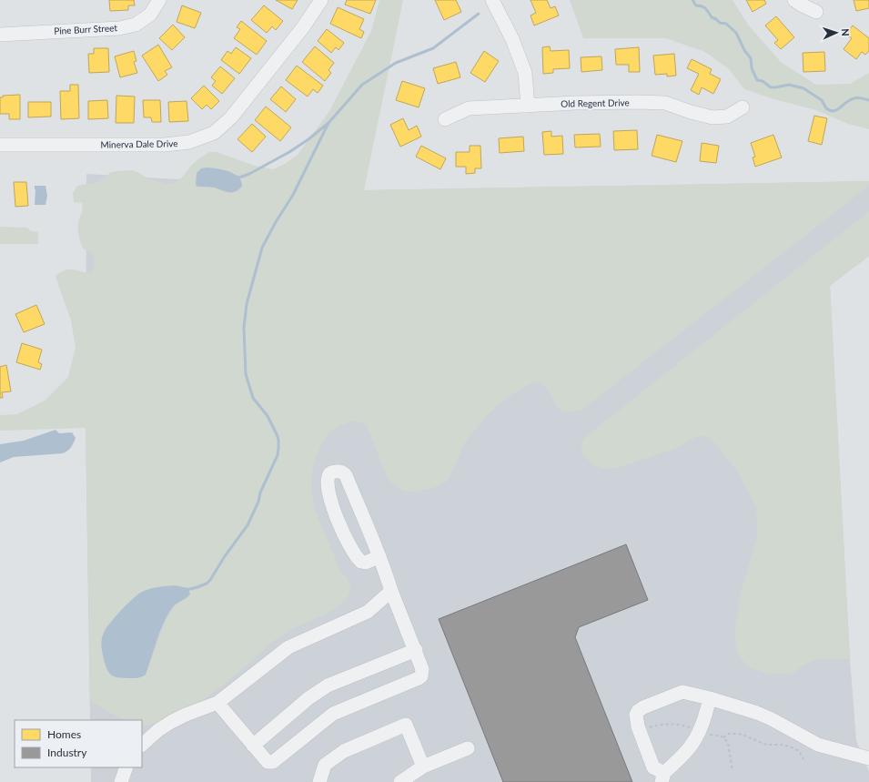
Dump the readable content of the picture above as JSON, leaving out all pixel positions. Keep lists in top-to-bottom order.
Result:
{
  "streets": {
    "street": ["Pine Burr Street", "Old Regent Drive", "Minerva Dale Drive"]
  },
  "legend": ["Homes", "Industry"],
  "north": "right"
}
